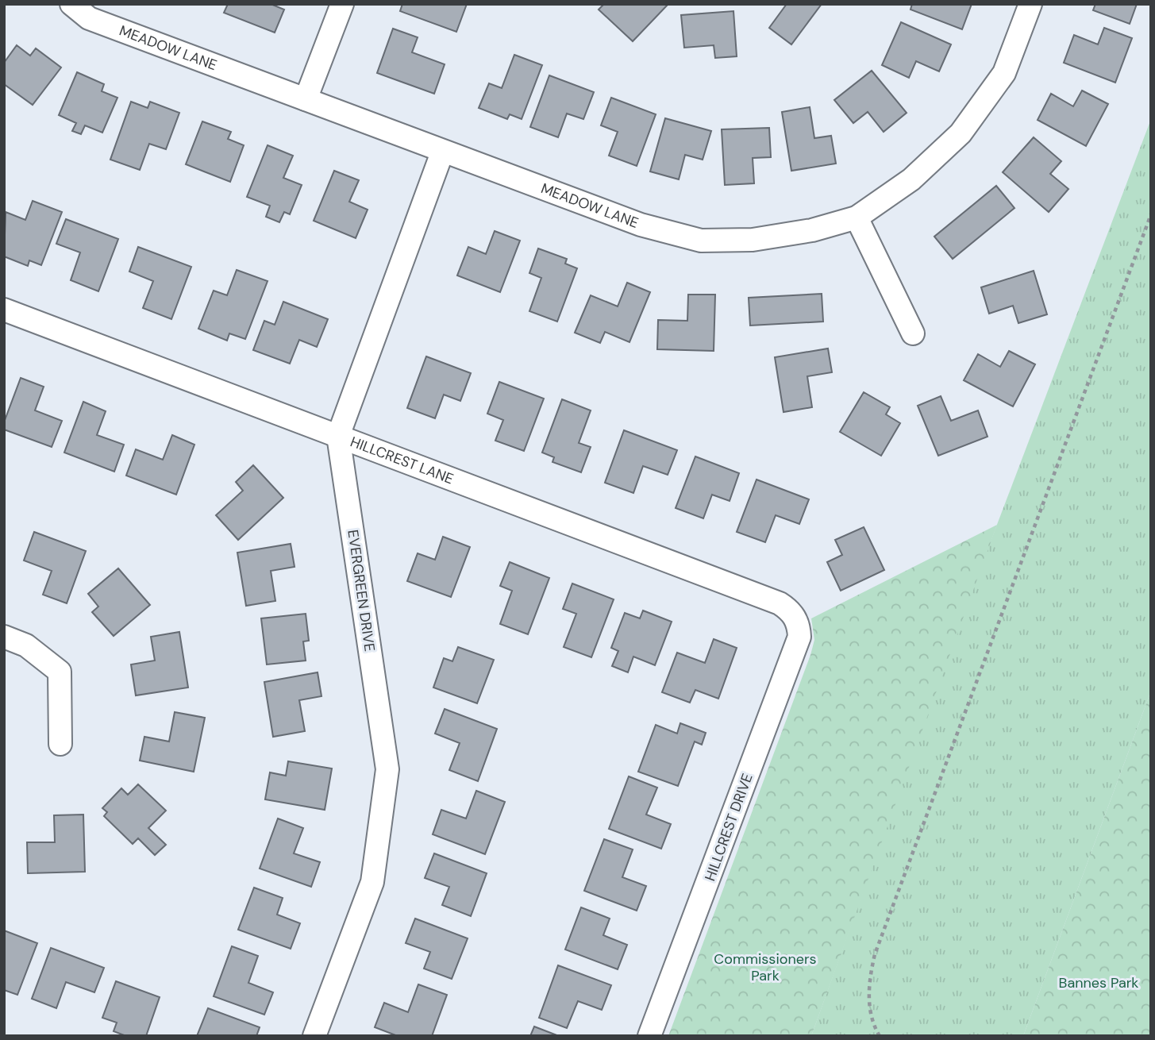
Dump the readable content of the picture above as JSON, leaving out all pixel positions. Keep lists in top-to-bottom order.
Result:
{
  "streets": {
    "street": [
      "MEADOW LANE",
      "HILLCREST LANE",
      "EVERGREEN DRIVE",
      "HILLCREST DRIVE"
    ]
  },
  "crossings": [
    ["MEADOW LANE", "EVERGREEN DRIVE"],
    ["HILLCREST LANE", "EVERGREEN DRIVE"],
    ["HILLCREST LANE", "HILLCREST DRIVE"]
  ],
  "parks": ["Commissioners Park", "Bannes Park"]
}
